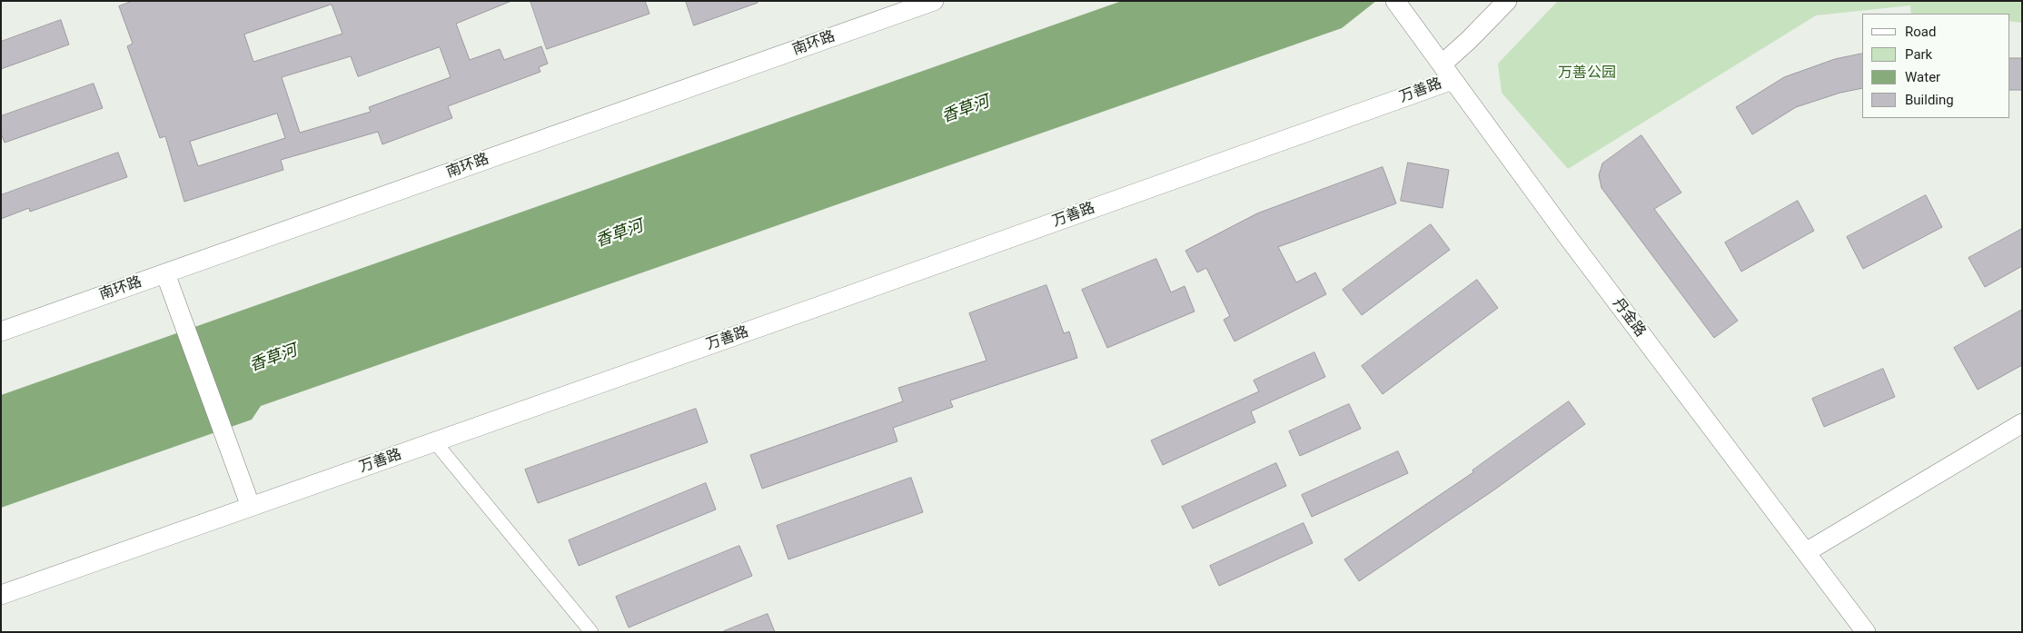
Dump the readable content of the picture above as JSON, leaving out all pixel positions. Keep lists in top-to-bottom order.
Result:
{
  "streets": {
    "main road": ["南环路", "万善路", "丹金路"]
  },
  "crossings": [
    ["万善路", "丹金路"]
  ],
  "water": ["香草河"],
  "parks": ["万善公园"],
  "legend": [
    "Road",
    "Park",
    "Water",
    "Building"
  ]
}
